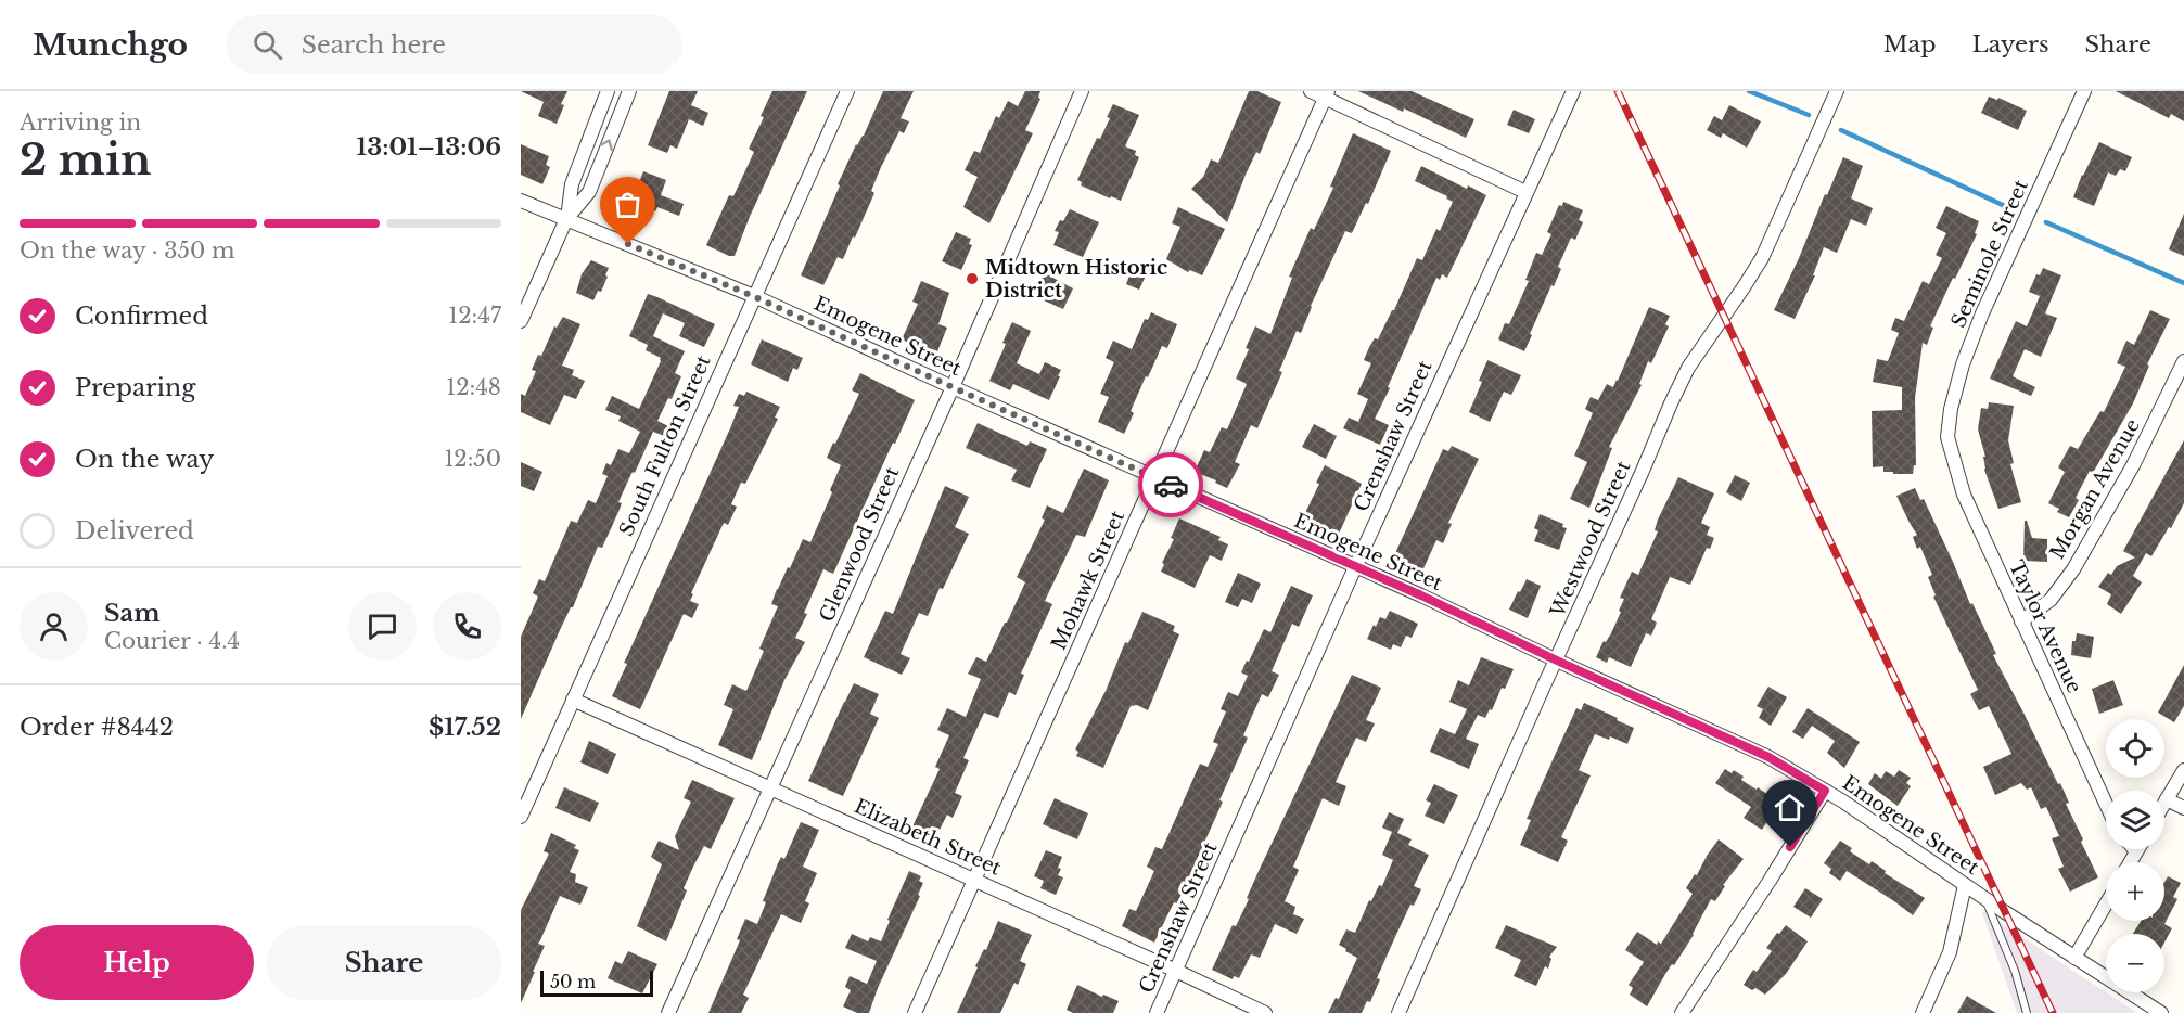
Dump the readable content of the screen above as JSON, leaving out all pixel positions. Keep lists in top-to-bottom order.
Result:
{
  "streets": {
    "street": [
      "Seminole Street",
      "Emogene Street",
      "Crenshaw Street",
      "South Fulton Street",
      "Morgan Avenue",
      "Westwood Street",
      "Glenwood Street",
      "Mohawk Street",
      "Taylor Avenue",
      "Elizabeth Street"
    ]
  },
  "crossings": [
    ["Seminole Street", "Taylor Avenue"],
    ["Emogene Street", "Crenshaw Street"],
    ["Emogene Street", "South Fulton Street"],
    ["Emogene Street", "Westwood Street"],
    ["Emogene Street", "Glenwood Street"],
    ["Emogene Street", "Mohawk Street"],
    ["Crenshaw Street", "Elizabeth Street"],
    ["South Fulton Street", "Elizabeth Street"],
    ["Morgan Avenue", "Taylor Avenue"],
    ["Glenwood Street", "Elizabeth Street"],
    ["Mohawk Street", "Elizabeth Street"]
  ],
  "places": ["Midtown Historic District"],
  "scale_bar": "50 m",
  "page": {
    "header": "Munchgo",
    "search": "Search here",
    "nav": ["Map", "Layers", "Share"],
    "heading": ["2 min", "Arriving in", "13:01–13:06"],
    "panel": [
      "Sam",
      "Courier · 4.4",
      "Order #8442",
      "$17.52"
    ],
    "bar": "On the way · 350 m",
    "list": [
      ["Confirmed", "12:47"],
      ["Preparing", "12:48"],
      ["On the way", "12:50"],
      "Delivered"
    ],
    "map_buttons": ["+", "−"],
    "buttons": ["Help", "Share"],
    "scale": "50 m"
  }
}
